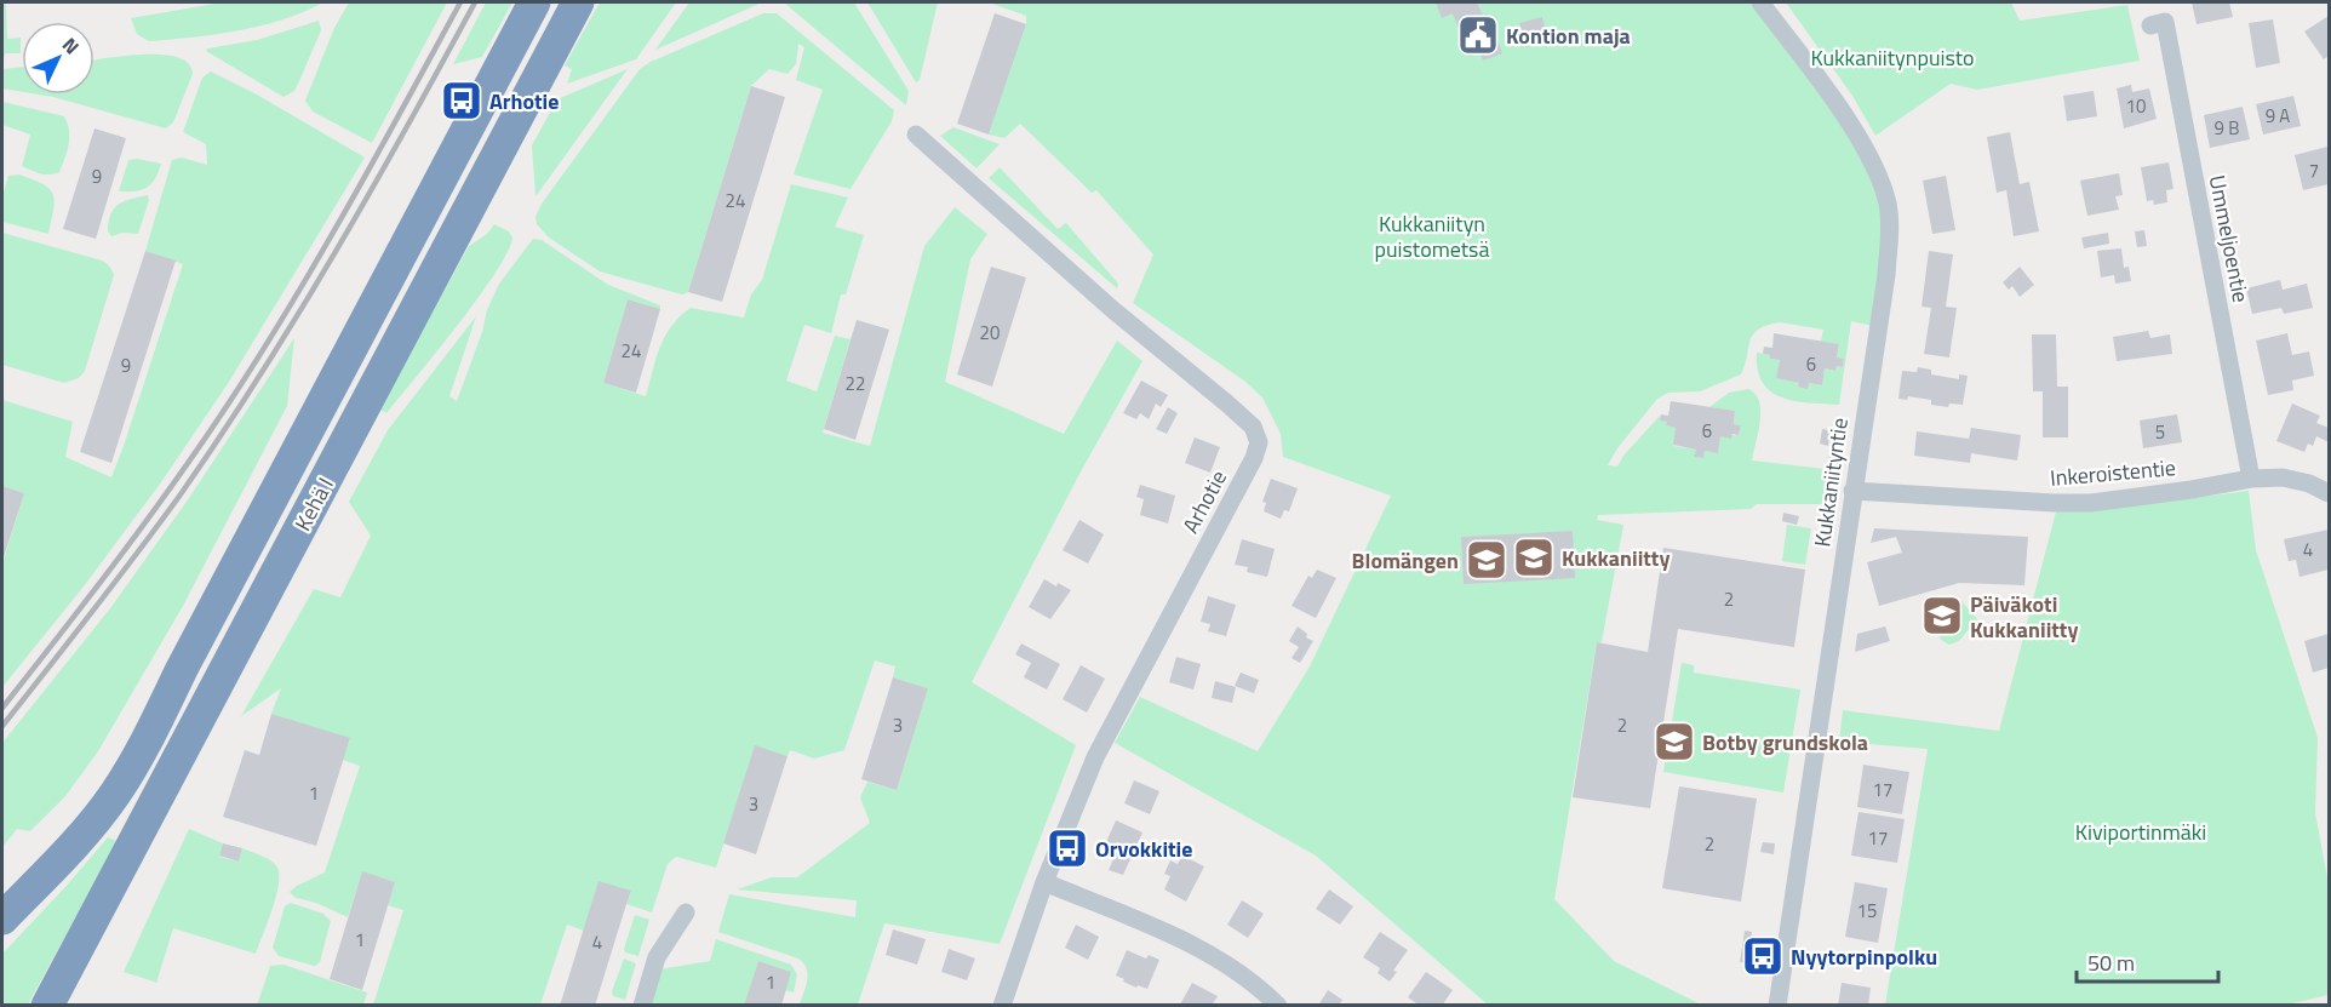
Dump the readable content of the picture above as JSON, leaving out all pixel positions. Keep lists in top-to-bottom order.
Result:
{
  "streets": {
    "highway": ["Kehä I"],
    "street": [
      "Ummeljoentie",
      "Inkeroistentie",
      "Kukkaniityntie",
      "Arhotie"
    ]
  },
  "crossings": [
    ["Ummeljoentie", "Inkeroistentie"],
    ["Inkeroistentie", "Kukkaniityntie"]
  ],
  "parks": ["Kukkaniitynpuisto", "Kukkaniityn puistometsä", "Kiviportinmäki"],
  "places": {
    "public building": ["Kontion maja"],
    "bus stop": ["Arhotie", "Orvokkitie", "Nyytorpinpolku"],
    "school or university": [
      "Kukkaniitty",
      "Blomängen",
      "Päiväkoti Kukkaniitty",
      "Botby grundskola"
    ]
  },
  "house_numbers": [
    "10",
    "9 A",
    "9 B",
    "7",
    "9",
    "24",
    "20",
    "24",
    "6",
    "9",
    "22",
    "6",
    "5",
    "4",
    "2",
    "3",
    "2",
    "17",
    "1",
    "3",
    "17",
    "2",
    "15",
    "1",
    "4",
    "1"
  ],
  "scale_bar": "50 m",
  "north": "top right"
}
